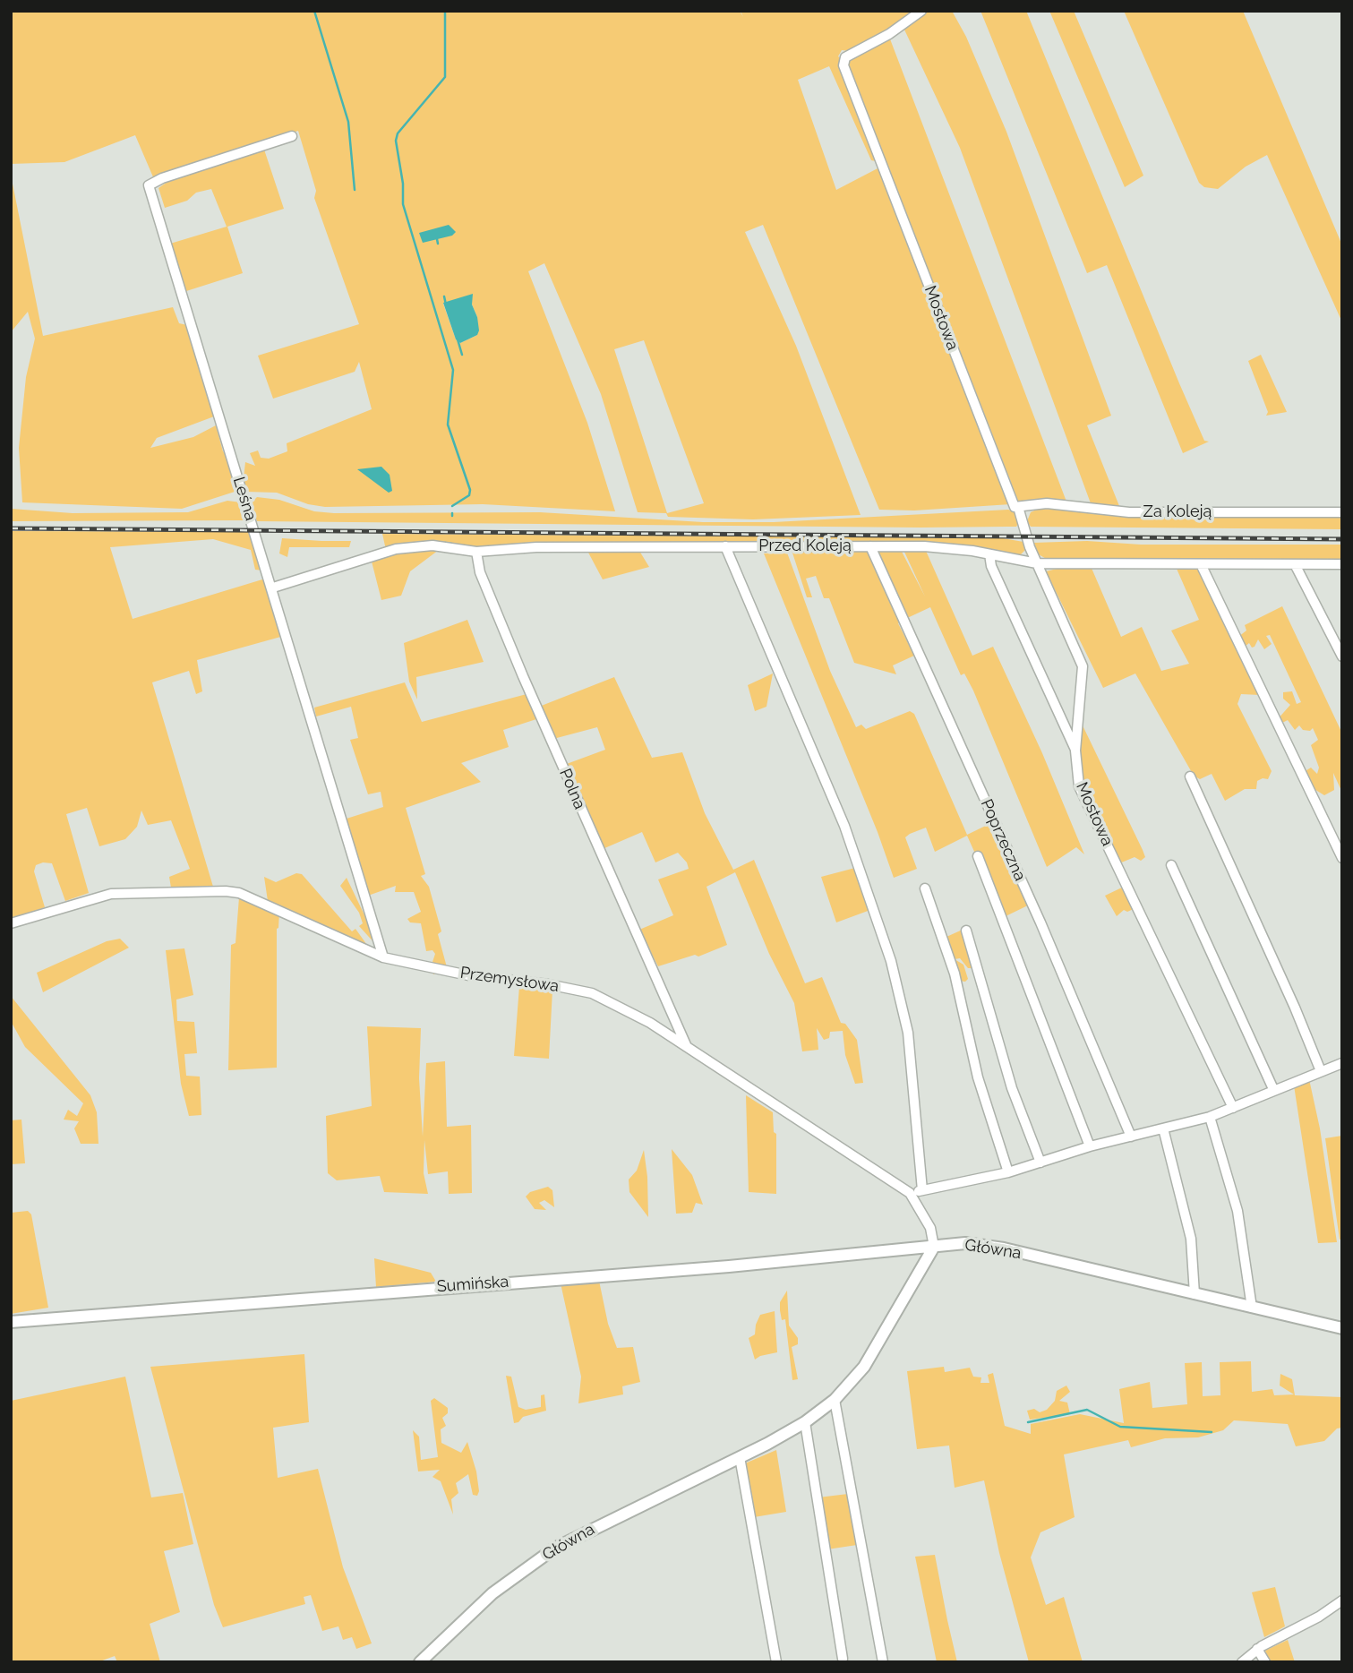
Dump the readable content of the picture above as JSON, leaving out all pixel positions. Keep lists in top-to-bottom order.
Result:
{
  "streets": {
    "street": [
      "Mostowa",
      "Leśna",
      "Za Koleją",
      "Przed Koleją",
      "Polna",
      "Poprzeczna",
      "Przemysłowa",
      "Główna",
      "Sumińska"
    ]
  },
  "crossings": [
    ["Mostowa", "Za Koleją"],
    ["Mostowa", "Przed Koleją"],
    ["Leśna", "Przed Koleją"],
    ["Leśna", "Przemysłowa"],
    ["Przed Koleją", "Polna"],
    ["Przed Koleją", "Poprzeczna"],
    ["Polna", "Przemysłowa"],
    ["Przemysłowa", "Główna"],
    ["Przemysłowa", "Sumińska"],
    ["Główna", "Sumińska"]
  ]
}
